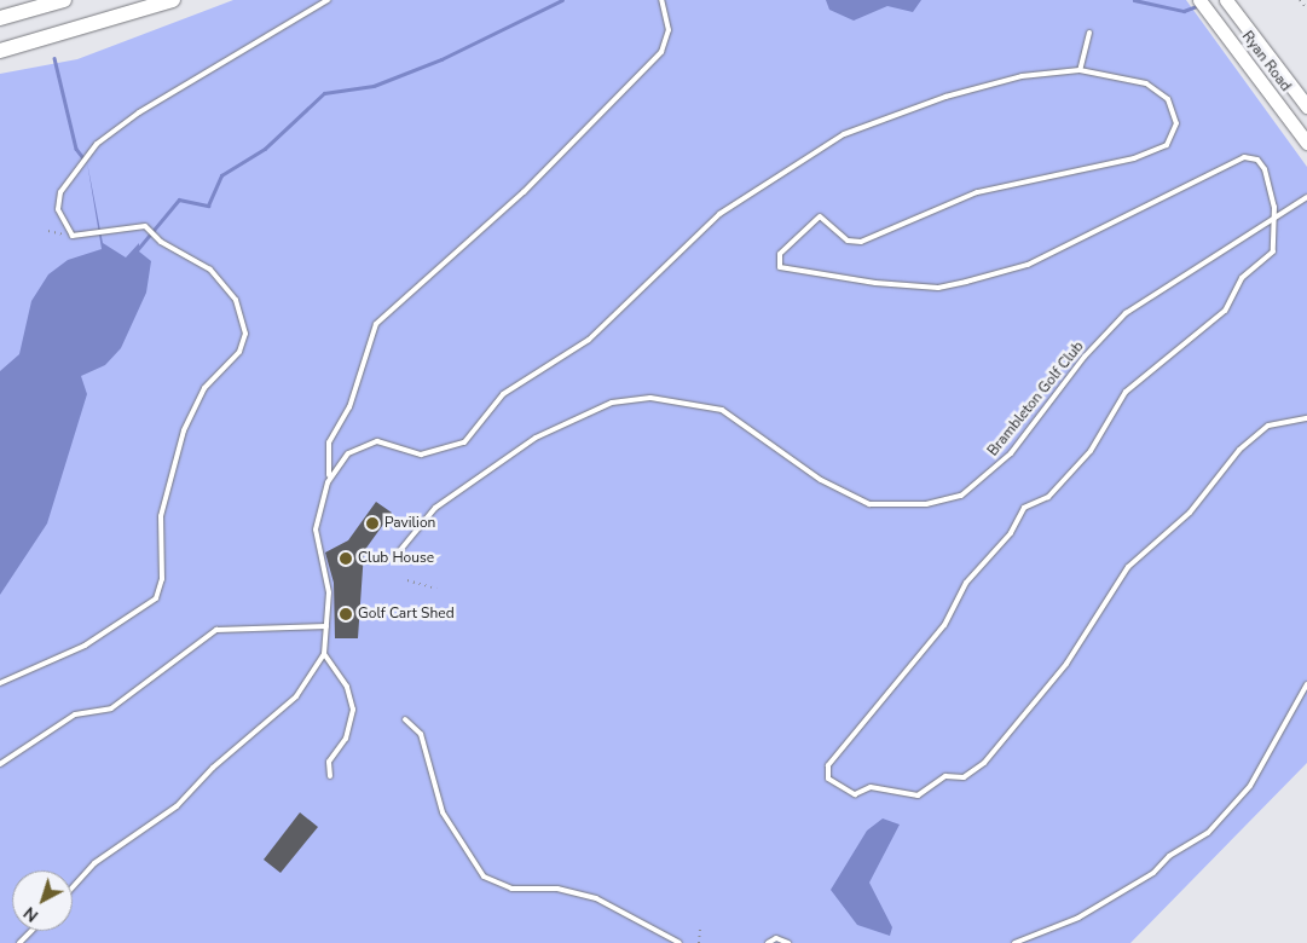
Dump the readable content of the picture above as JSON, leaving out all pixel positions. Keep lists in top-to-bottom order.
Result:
{
  "streets": {
    "main road": ["Ryan Road"],
    "lane": ["Brambleton Golf Club"]
  },
  "places": ["Pavilion", "Club House", "Golf Cart Shed"],
  "north": "bottom left"
}
